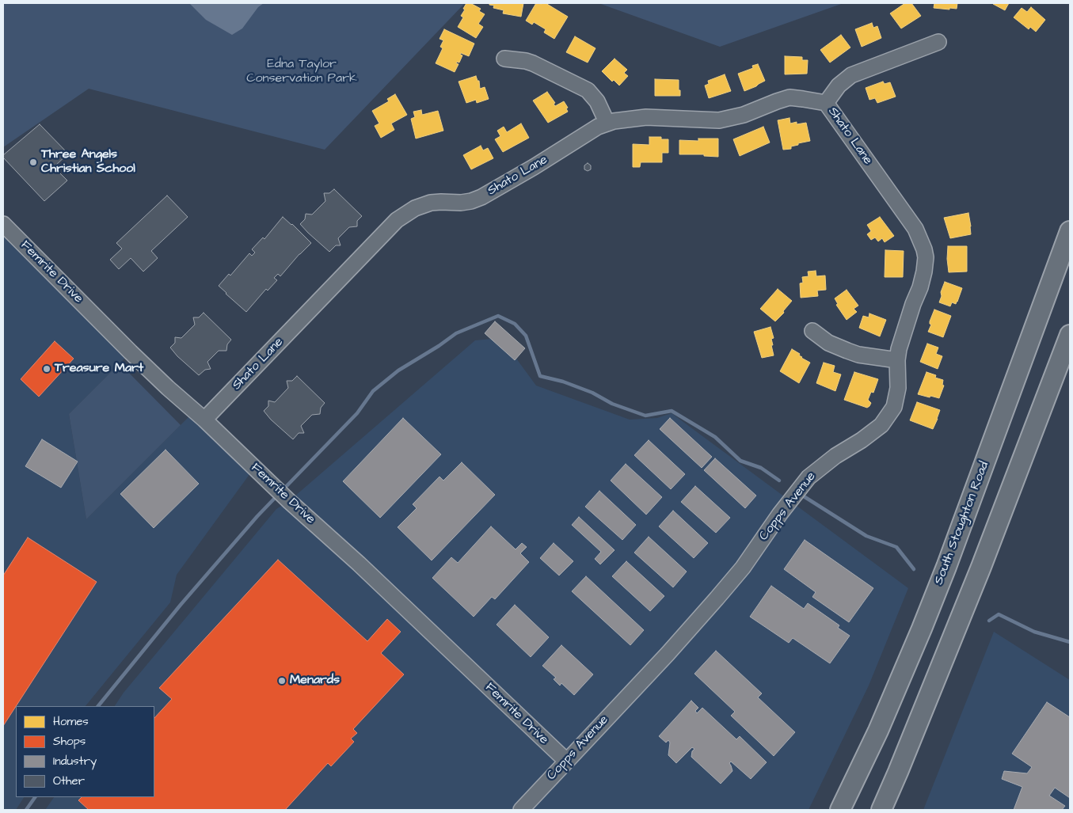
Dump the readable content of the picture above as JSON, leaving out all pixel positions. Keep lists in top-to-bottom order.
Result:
{
  "streets": {
    "main road": ["South Stoughton Road"],
    "street": ["Shato Lane", "Femrite Drive", "Copps Avenue"]
  },
  "crossings": [
    ["Shato Lane", "Femrite Drive"],
    ["Shato Lane", "Copps Avenue"],
    ["Femrite Drive", "Copps Avenue"]
  ],
  "parks": ["Edna Taylor Conservation Park"],
  "places": ["Three Angels Christian School", "Treasure Mart", "Menards"],
  "legend": [
    "Homes",
    "Shops",
    "Industry",
    "Other"
  ]
}
